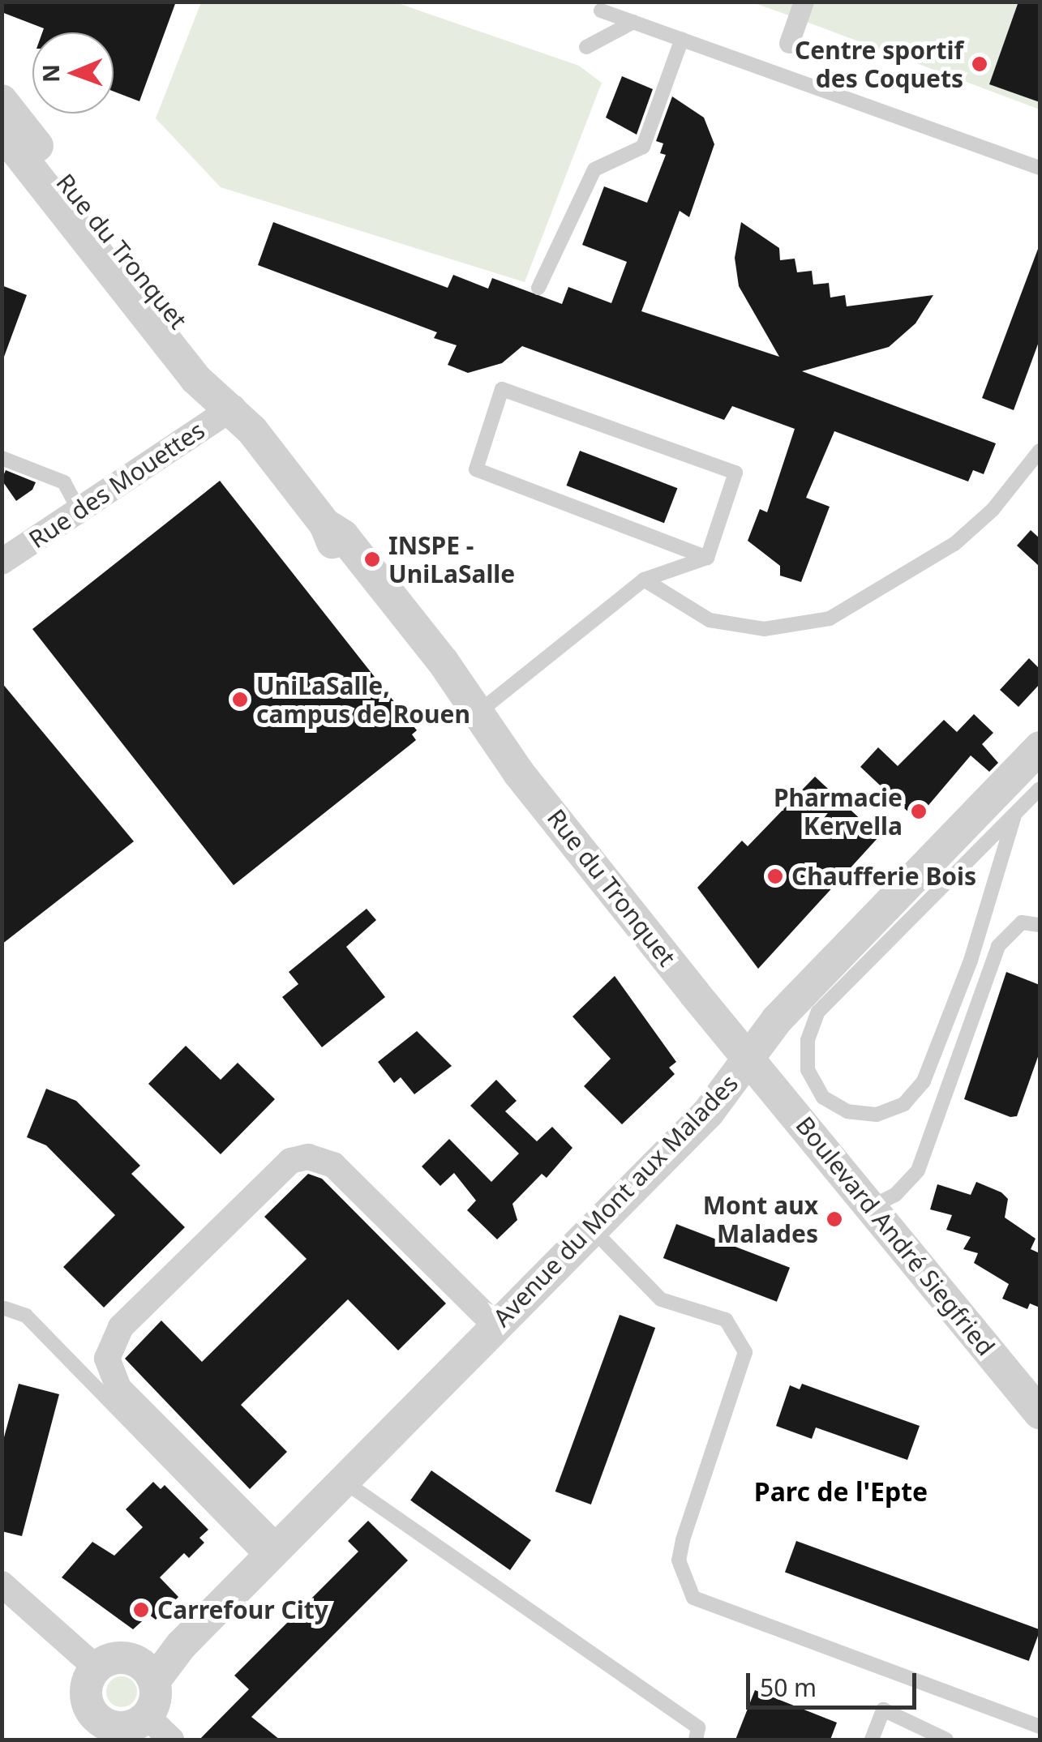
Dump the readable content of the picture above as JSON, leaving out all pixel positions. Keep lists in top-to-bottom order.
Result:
{
  "streets": {
    "street": [
      "Rue du Tronquet",
      "Rue des Mouettes",
      "Avenue du Mont aux Malades",
      "Boulevard André Siegfried"
    ]
  },
  "crossings": [
    ["Rue du Tronquet", "Rue des Mouettes"],
    ["Rue du Tronquet", "Avenue du Mont aux Malades"],
    ["Rue du Tronquet", "Boulevard André Siegfried"],
    ["Avenue du Mont aux Malades", "Boulevard André Siegfried"]
  ],
  "districts": ["Parc de l'Epte"],
  "places": [
    "Centre sportif des Coquets",
    "INSPE - UniLaSalle",
    "UniLaSalle, campus de Rouen",
    "Pharmacie Kervella",
    "Chaufferie Bois",
    "Mont aux Malades",
    "Carrefour City"
  ],
  "scale_bar": "50 m",
  "north": "left"
}
